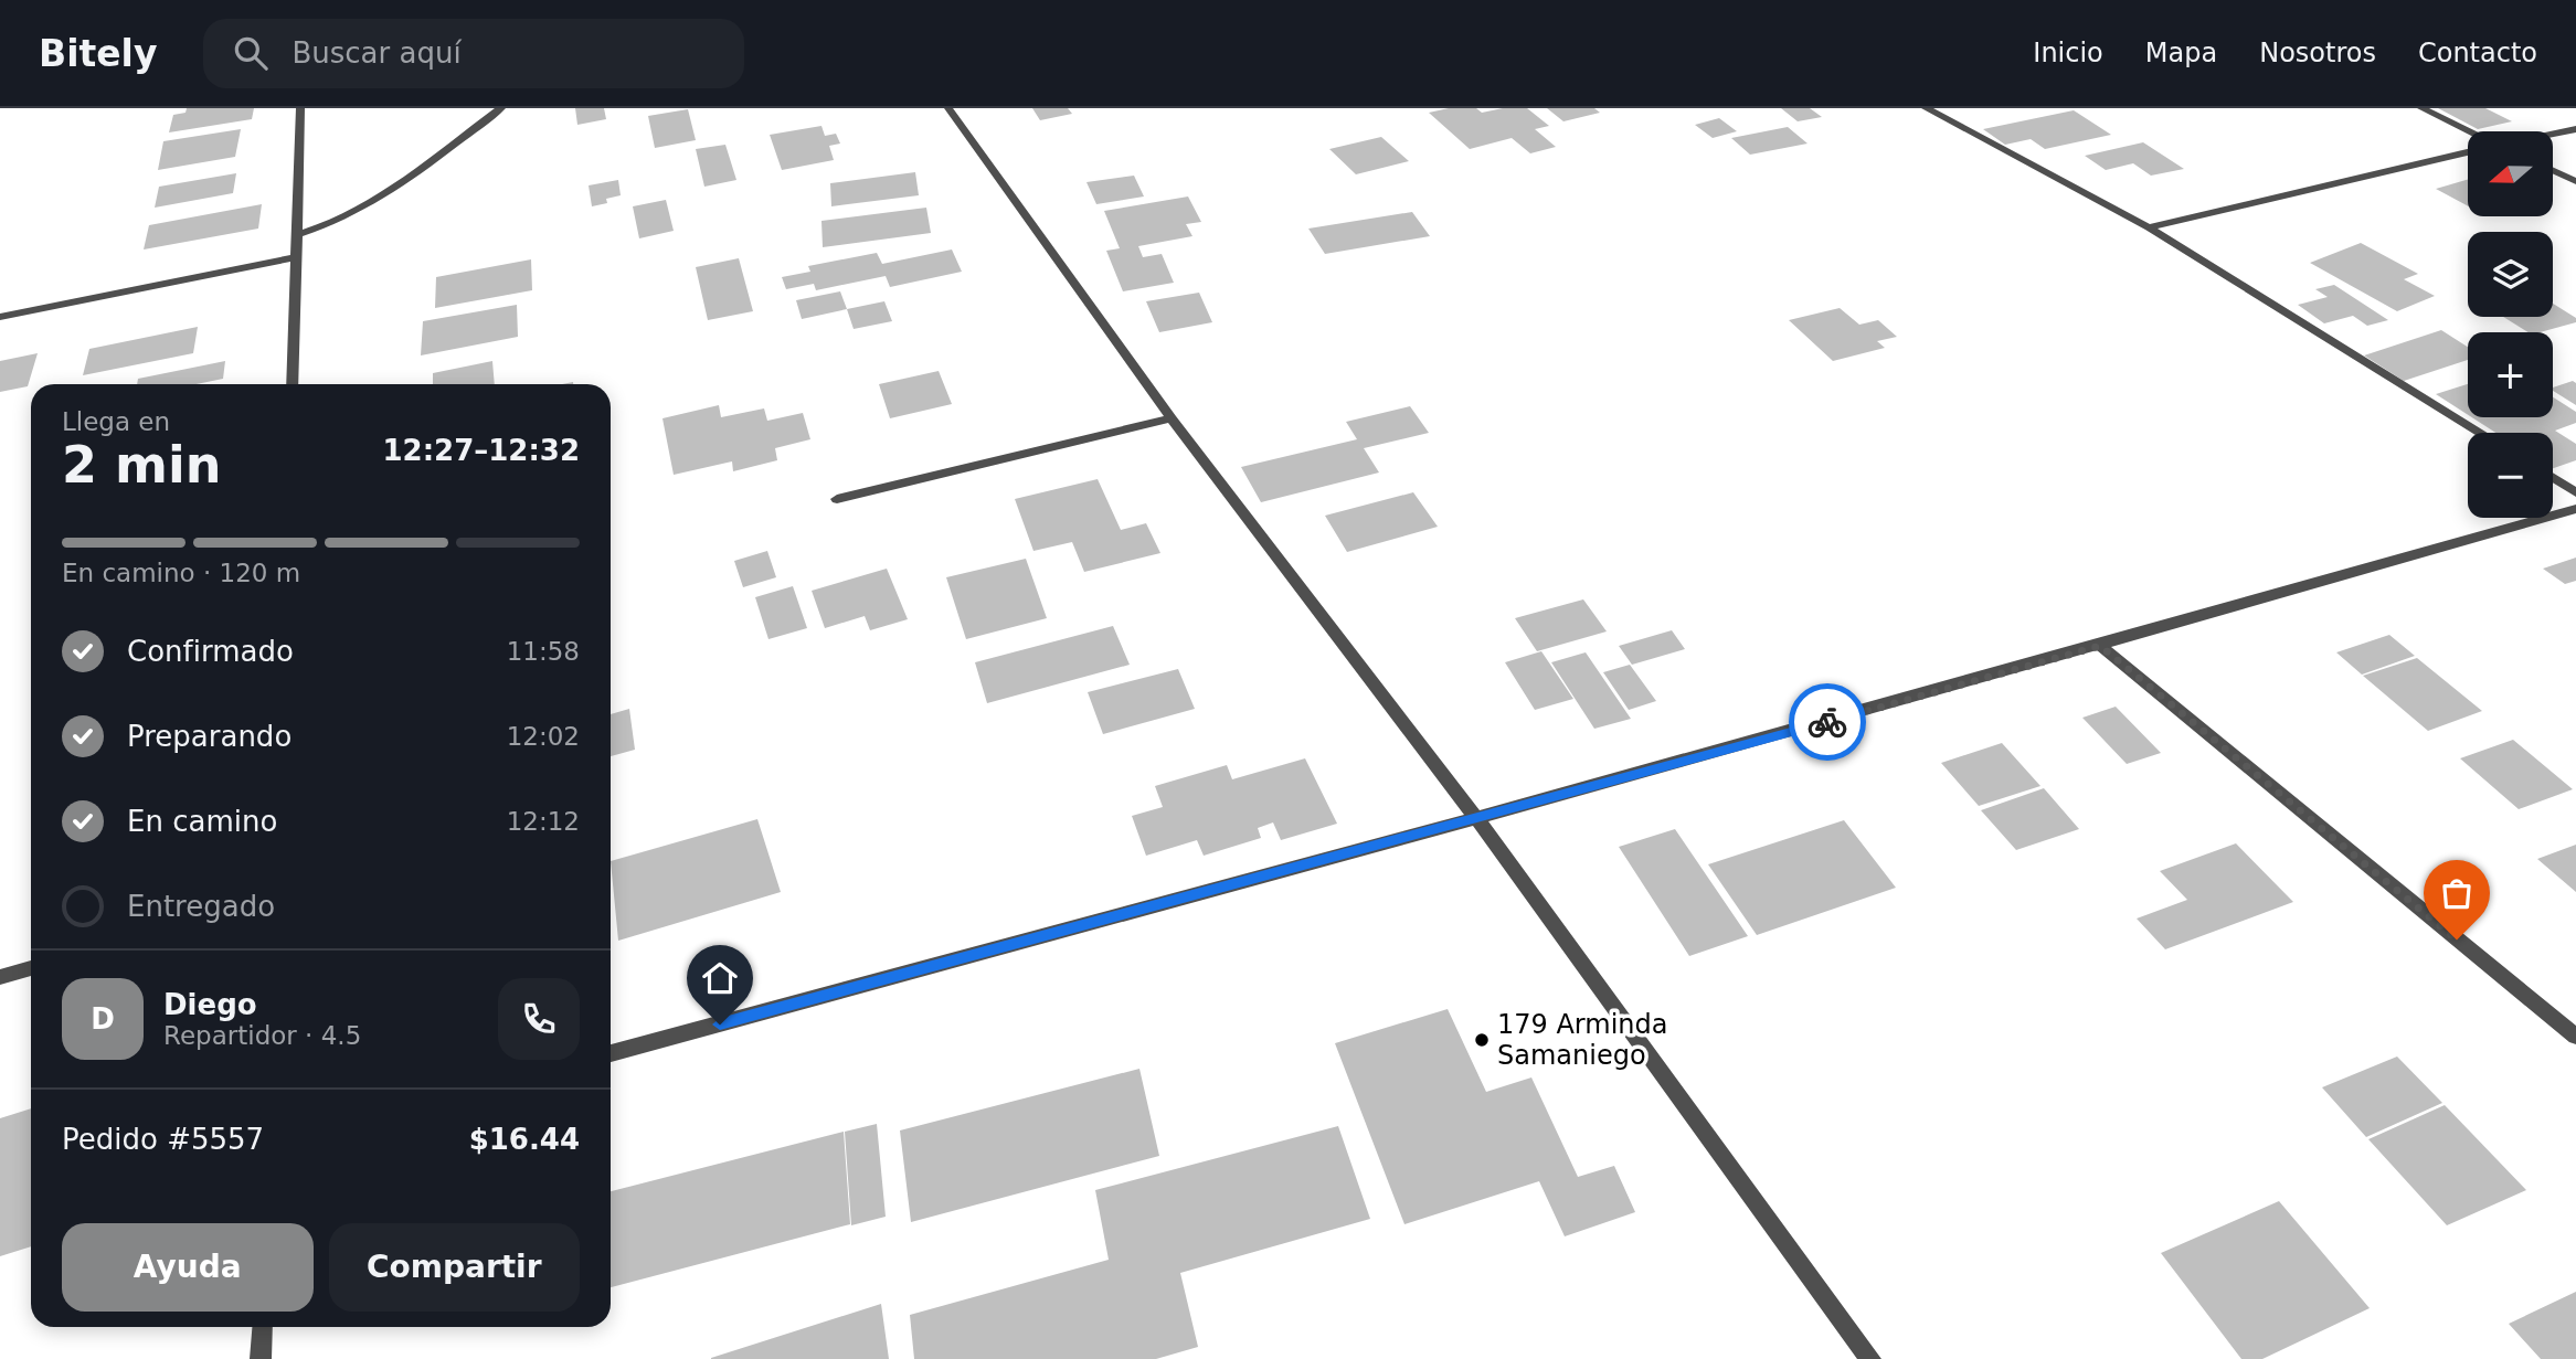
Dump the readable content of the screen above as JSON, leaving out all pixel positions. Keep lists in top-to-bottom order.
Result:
{
  "places": ["179 Arminda Samaniego"],
  "north": "left",
  "page": {
    "header": "Bitely",
    "search": "Buscar aquí",
    "nav": [
      "Inicio",
      "Mapa",
      "Nosotros",
      "Contacto"
    ],
    "map_buttons": ["+", "−"],
    "heading": ["2 min", "Llega en", "12:27–12:32"],
    "panel": [
      "Diego",
      "Repartidor · 4.5",
      "Pedido #5557",
      "$16.44"
    ],
    "bar": "En camino · 120 m",
    "list": [
      ["Confirmado", "11:58"],
      ["Preparando", "12:02"],
      ["En camino", "12:12"],
      "Entregado"
    ],
    "round": "D",
    "buttons": ["Ayuda", "Compartir"]
  }
}
